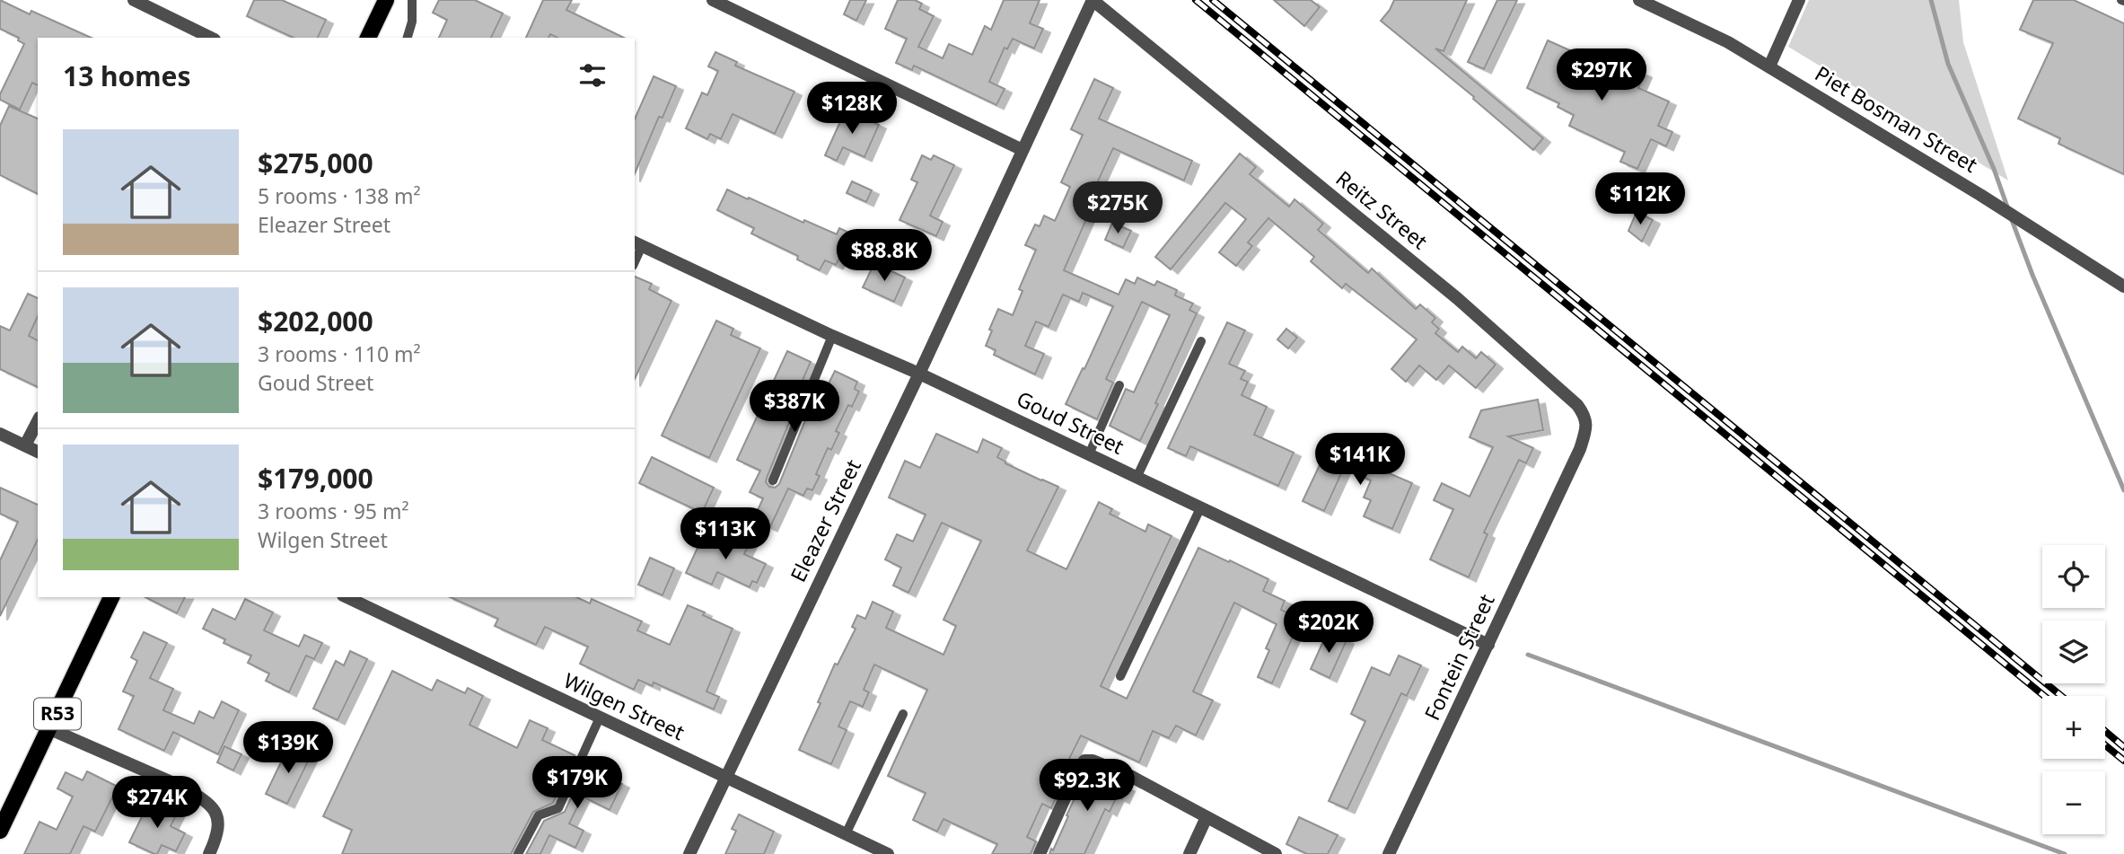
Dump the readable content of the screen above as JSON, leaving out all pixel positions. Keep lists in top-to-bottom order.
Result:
{
  "streets": {
    "main road": ["R53"],
    "street": [
      "Piet Bosman Street",
      "Reitz Street",
      "Goud Street",
      "Eleazer Street",
      "Fontein Street",
      "Wilgen Street"
    ]
  },
  "crossings": [
    ["Reitz Street", "Eleazer Street"],
    ["Reitz Street", "Fontein Street"],
    ["Goud Street", "Eleazer Street"],
    ["Goud Street", "Fontein Street"],
    ["Eleazer Street", "Wilgen Street"]
  ],
  "page": {
    "heading": "13 homes",
    "price": [
      "$297K",
      "$128K",
      "$112K",
      "$275K",
      "$88.8K",
      "$387K",
      "$141K",
      "$113K",
      "$202K",
      "$139K",
      "$179K",
      "$92.3K",
      "$274K"
    ],
    "list": [
      {
        "name": "$275,000",
        "note": "5 rooms · 138 m² · Eleazer Street"
      },
      {
        "name": "$202,000",
        "note": "3 rooms · 110 m² · Goud Street"
      },
      {
        "name": "$179,000",
        "note": "3 rooms · 95 m² · Wilgen Street"
      }
    ],
    "map_buttons": ["+", "−"]
  }
}
